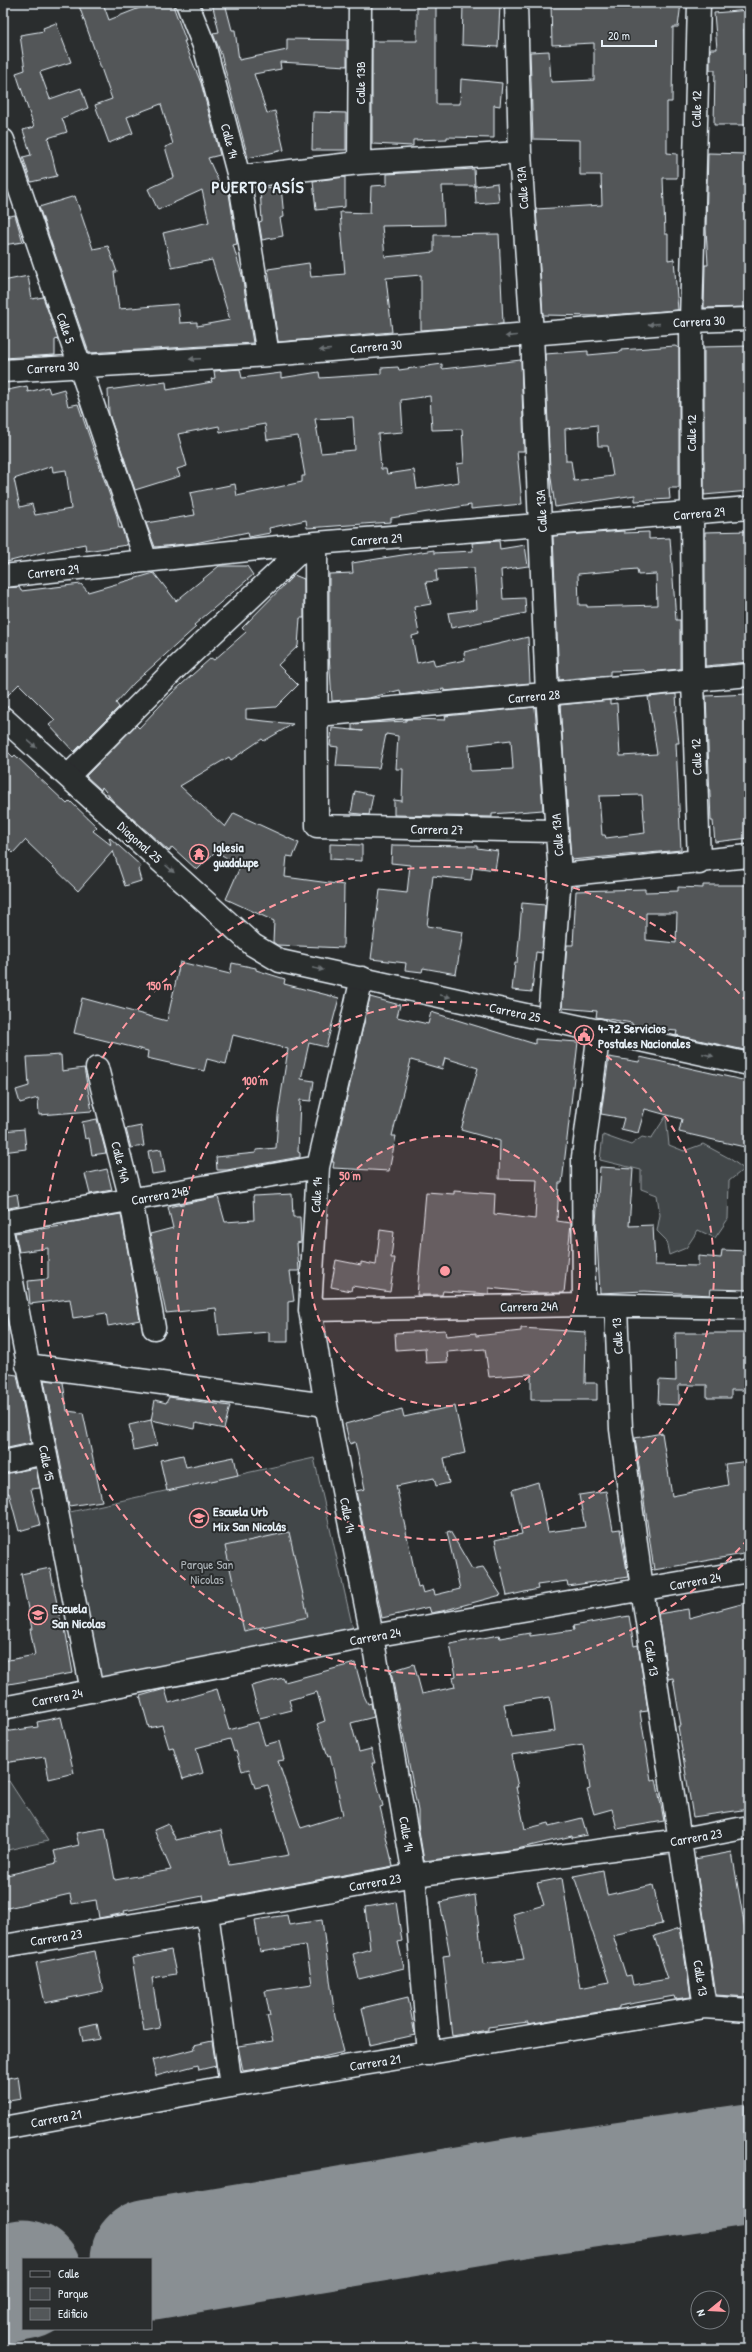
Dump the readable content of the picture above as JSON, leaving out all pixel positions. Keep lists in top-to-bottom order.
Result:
{
  "streets": {
    "street": [
      "Calle 13B",
      "Calle 12",
      "Calle 14",
      "Calle 13A",
      "Carrera 30",
      "Calle 5",
      "Carrera 29",
      "Carrera 28",
      "Carrera 27",
      "Diagonal 25",
      "Carrera 25",
      "Calle 14A",
      "Carrera 24B",
      "Carrera 24A",
      "Calle 13",
      "Calle 15",
      "Carrera 24",
      "Carrera 23",
      "Carrera 21"
    ]
  },
  "crossings": [
    ["Calle 12", "Carrera 30"],
    ["Calle 12", "Carrera 29"],
    ["Calle 12", "Carrera 28"],
    ["Calle 14", "Carrera 30"],
    ["Calle 14", "Carrera 25"],
    ["Calle 14", "Carrera 24B"],
    ["Calle 14", "Carrera 24A"],
    ["Calle 14", "Carrera 24"],
    ["Calle 14", "Carrera 23"],
    ["Calle 14", "Carrera 21"],
    ["Calle 13A", "Carrera 30"],
    ["Calle 13A", "Carrera 29"],
    ["Calle 13A", "Carrera 28"],
    ["Calle 13A", "Carrera 27"],
    ["Calle 13A", "Carrera 25"],
    ["Carrera 30", "Calle 5"],
    ["Calle 5", "Carrera 29"],
    ["Carrera 28", "Carrera 27"],
    ["Diagonal 25", "Carrera 25"],
    ["Calle 14A", "Carrera 24B"],
    ["Carrera 24A", "Calle 13"],
    ["Calle 13", "Carrera 24"],
    ["Calle 13", "Carrera 23"],
    ["Calle 13", "Carrera 21"],
    ["Calle 15", "Carrera 24"]
  ],
  "one_way": ["Diagonal 25", "Carrera 25"],
  "districts": ["PUERTO ASÍS"],
  "parks": ["Parque San Nicolas"],
  "places": {
    "temple": ["Iglesia guadalupe"],
    "public building": ["4-72 Servicios Postales Nacionales"],
    "school or university": ["Escuela Urb Mix San Nicolás", "Escuela San Nicolas"]
  },
  "legend": ["Calle", "Parque", "Edificio"],
  "scale_bar": "20 m",
  "north": "left",
  "rings": ["150 m", "100 m", "50 m"]
}
